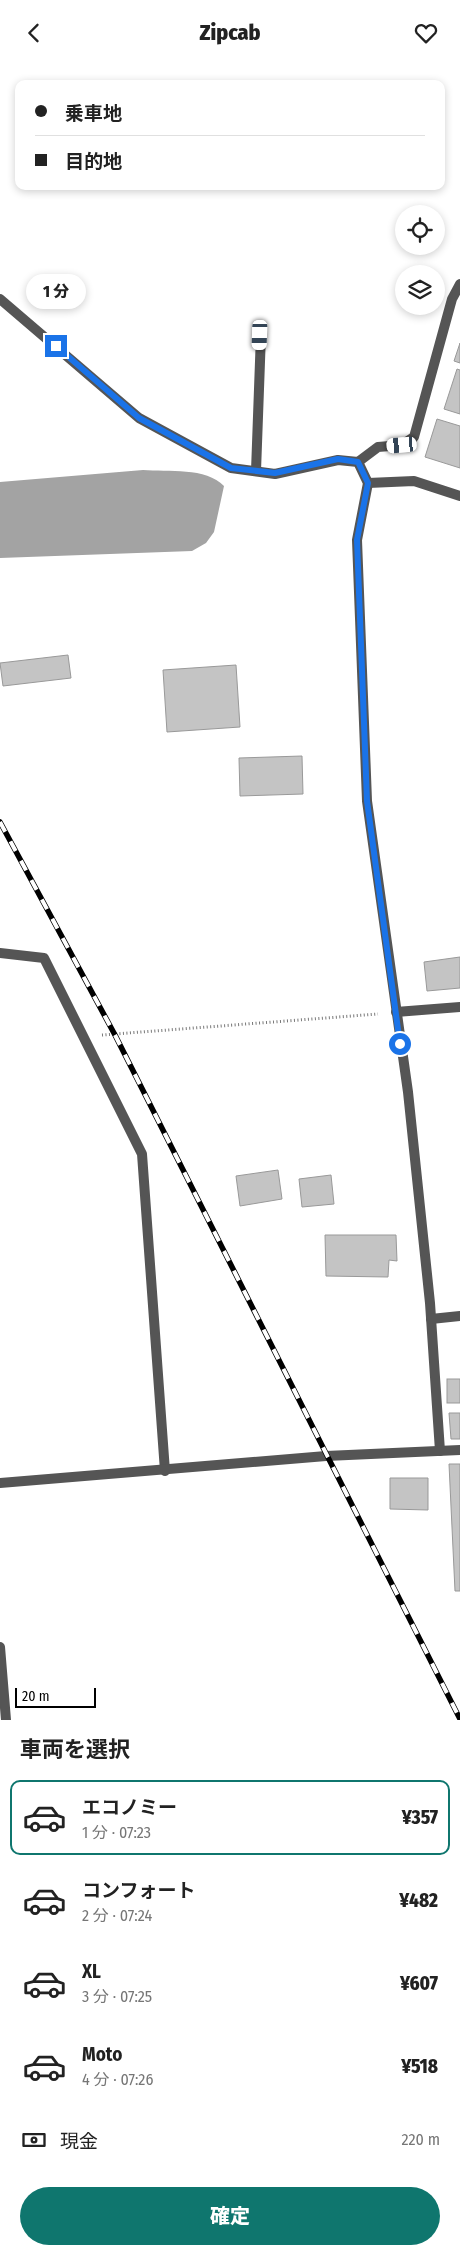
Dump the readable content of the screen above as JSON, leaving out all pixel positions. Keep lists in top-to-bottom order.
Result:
{
  "scale_bar": "20 m",
  "page": {
    "header": "Zipcab",
    "banner": ["乗車地", "目的地"],
    "bubble": "1 分",
    "scale": "20 m",
    "heading": "車両を選択",
    "list": [
      {
        "name": "エコノミー",
        "note": "1 分 · 07:23",
        "value": "¥357"
      },
      {
        "name": "コンフォート",
        "note": "2 分 · 07:24",
        "value": "¥482"
      },
      {
        "name": "XL",
        "note": "3 分 · 07:25",
        "value": "¥607"
      },
      {
        "name": "Moto",
        "note": "4 分 · 07:26",
        "value": "¥518"
      }
    ],
    "pay": ["現金", "220 m"],
    "buttons": "確定"
  }
}
